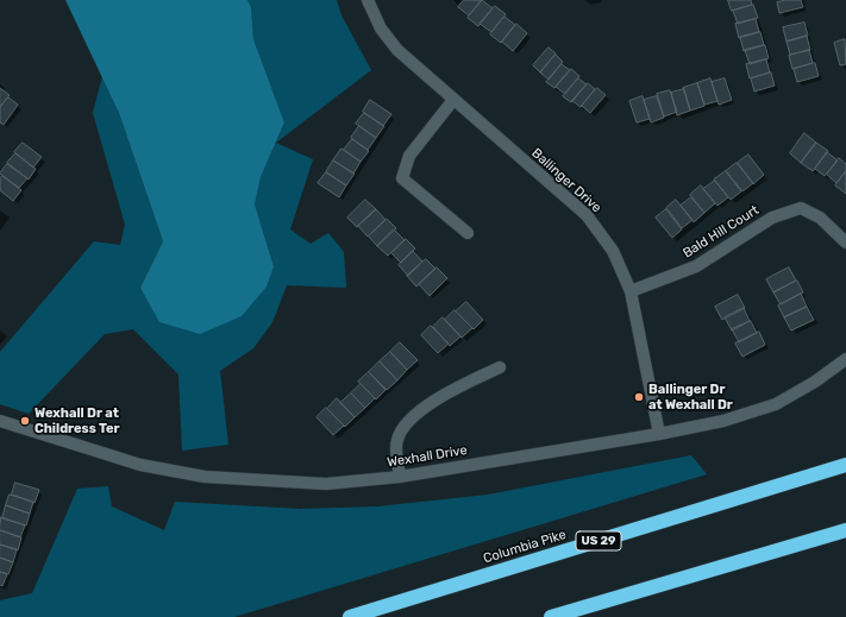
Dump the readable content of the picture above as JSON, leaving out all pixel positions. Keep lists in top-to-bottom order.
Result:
{
  "streets": {
    "highway": ["US 29", "Columbia Pike"],
    "street": ["Ballinger Drive", "Bald Hill Court", "Wexhall Drive"]
  },
  "crossings": [
    ["Ballinger Drive", "Bald Hill Court"],
    ["Ballinger Drive", "Wexhall Drive"]
  ],
  "places": ["Ballinger Dr at Wexhall Dr", "Wexhall Dr at Childress Ter"]
}
